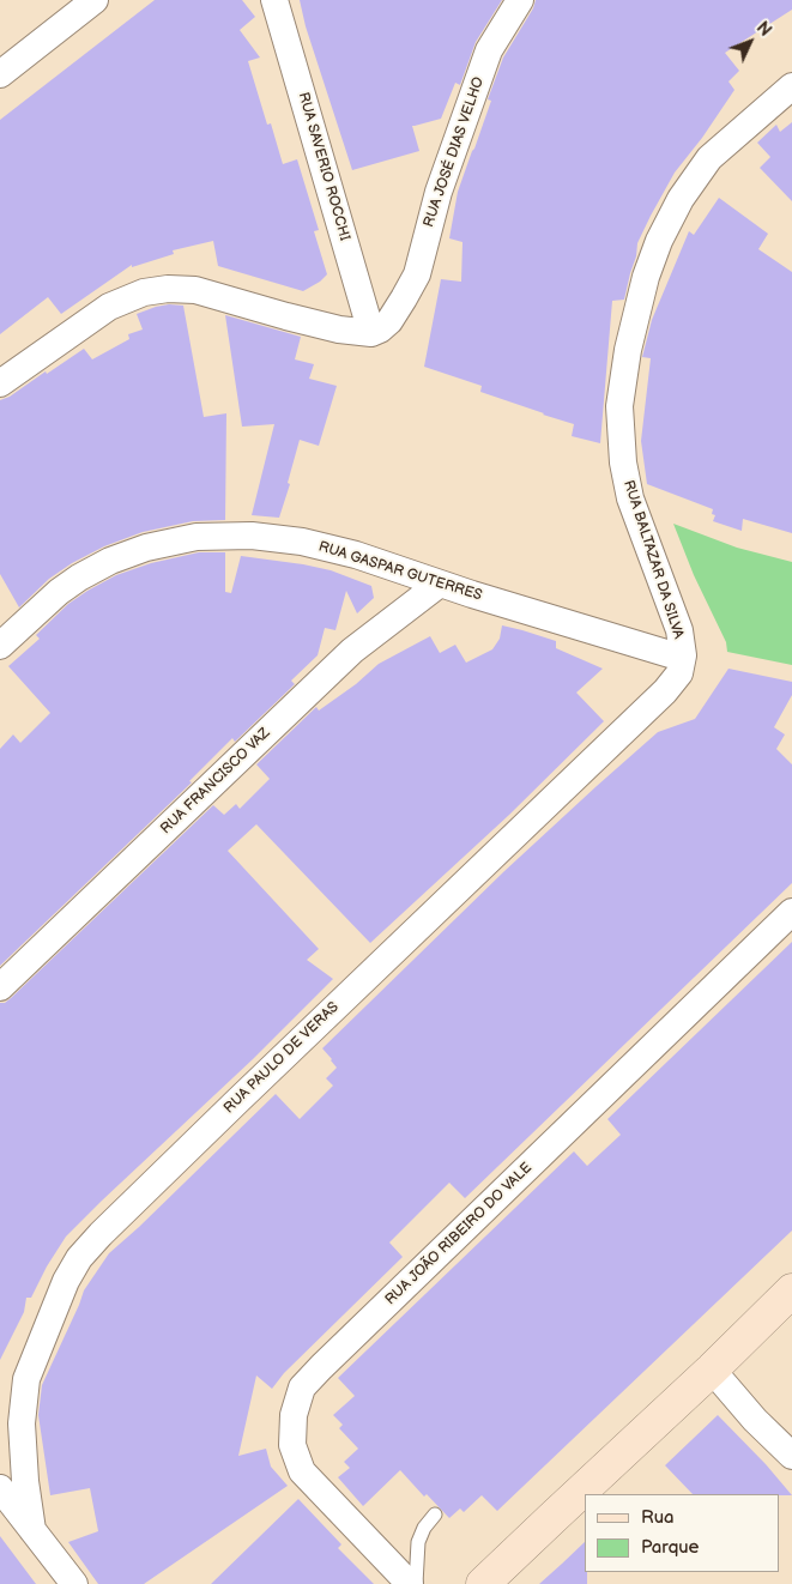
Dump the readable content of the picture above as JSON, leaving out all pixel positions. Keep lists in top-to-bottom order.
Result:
{
  "streets": {
    "street": [
      "RUA JOSÉ DIAS VELHO",
      "RUA SAVERIO ROCCHI",
      "RUA BALTAZAR DA SILVA",
      "RUA GASPAR GUTERRES",
      "RUA FRANCISCO VAZ",
      "RUA PAULO DE VERAS",
      "RUA JOÃO RIBEIRO DO VALE"
    ]
  },
  "crossings": [
    ["RUA JOSÉ DIAS VELHO", "RUA SAVERIO ROCCHI"],
    ["RUA BALTAZAR DA SILVA", "RUA GASPAR GUTERRES"],
    ["RUA BALTAZAR DA SILVA", "RUA PAULO DE VERAS"],
    ["RUA GASPAR GUTERRES", "RUA FRANCISCO VAZ"],
    ["RUA GASPAR GUTERRES", "RUA PAULO DE VERAS"]
  ],
  "legend": ["Rua", "Parque"],
  "north": "top right"
}
